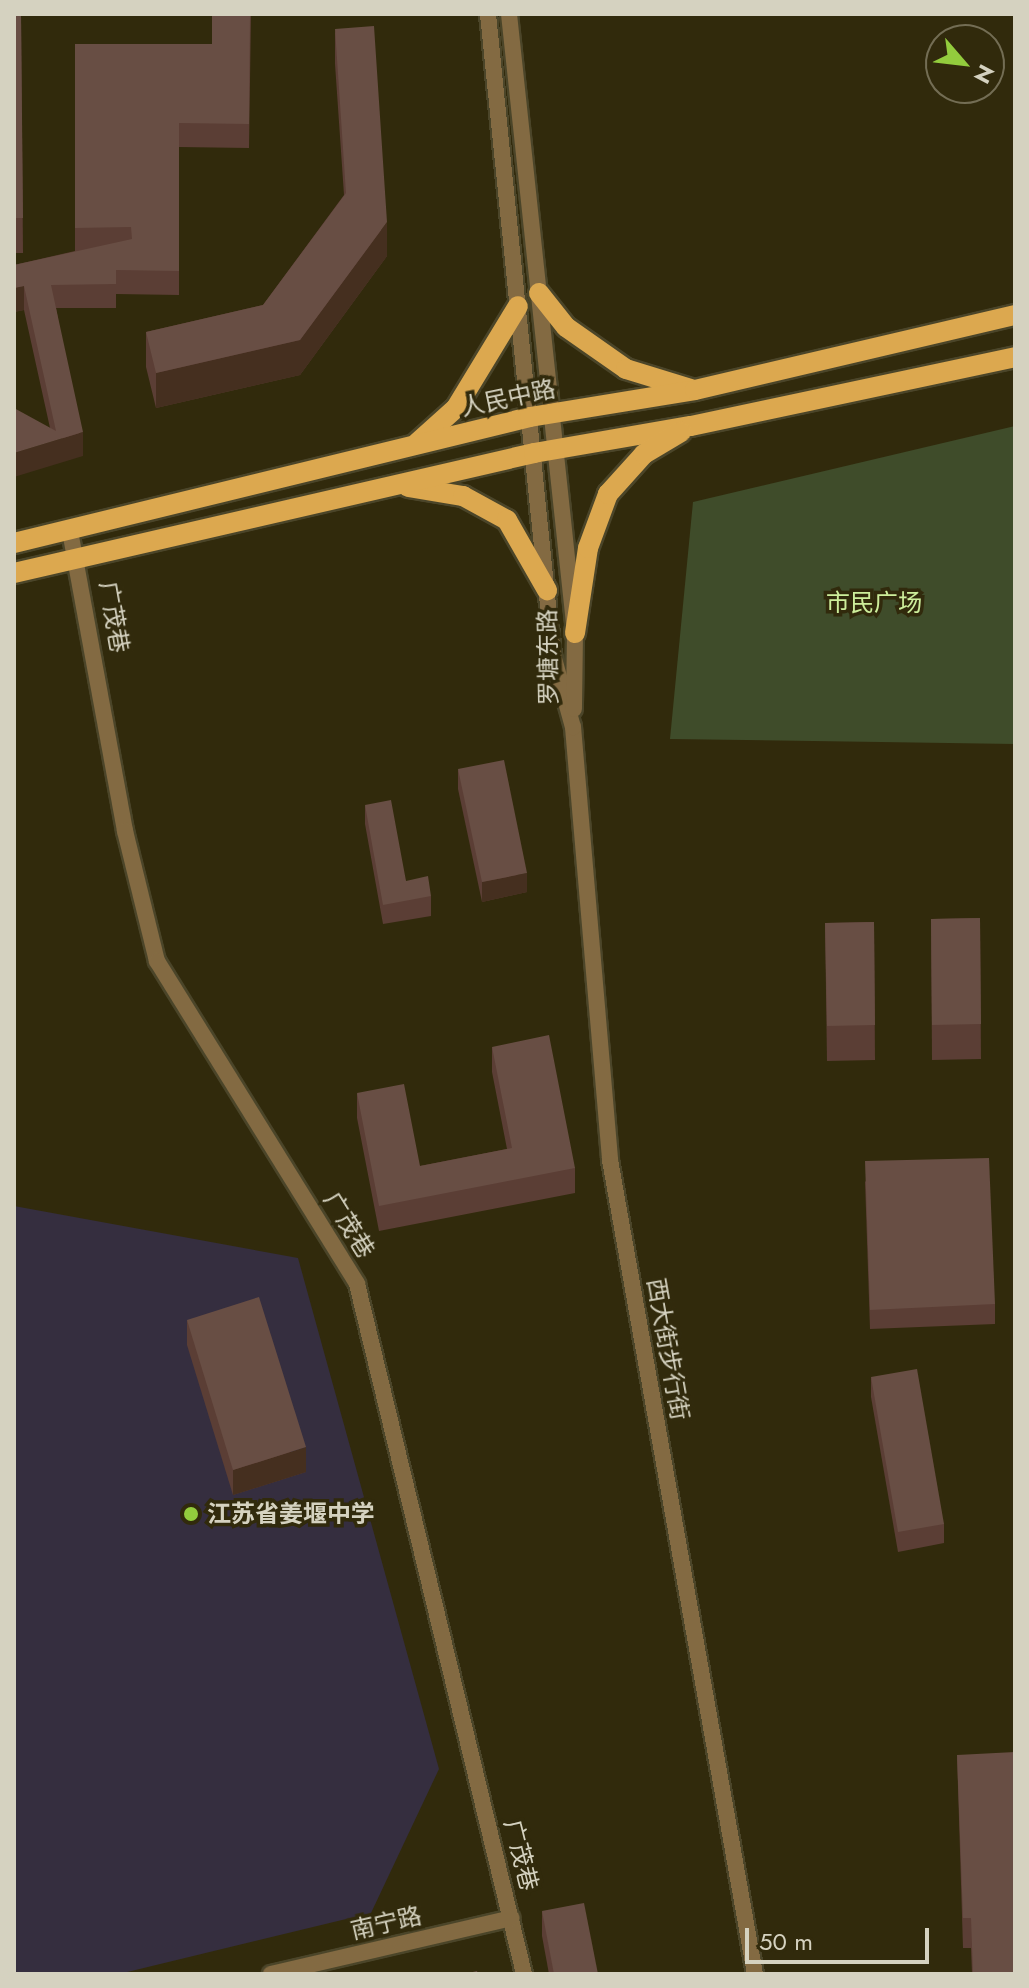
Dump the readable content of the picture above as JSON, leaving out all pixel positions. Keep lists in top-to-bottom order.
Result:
{
  "streets": {
    "main road": ["人民中路"],
    "street": [
      "广茂巷",
      "罗塘东路",
      "西大街步行街",
      "南宁路"
    ]
  },
  "crossings": [
    ["人民中路", "广茂巷"],
    ["人民中路", "罗塘东路"],
    ["广茂巷", "南宁路"],
    ["罗塘东路", "西大街步行街"]
  ],
  "parks": ["市民广场"],
  "places": ["江苏省姜堰中学"],
  "scale_bar": "50 m",
  "north": "bottom right"
}
